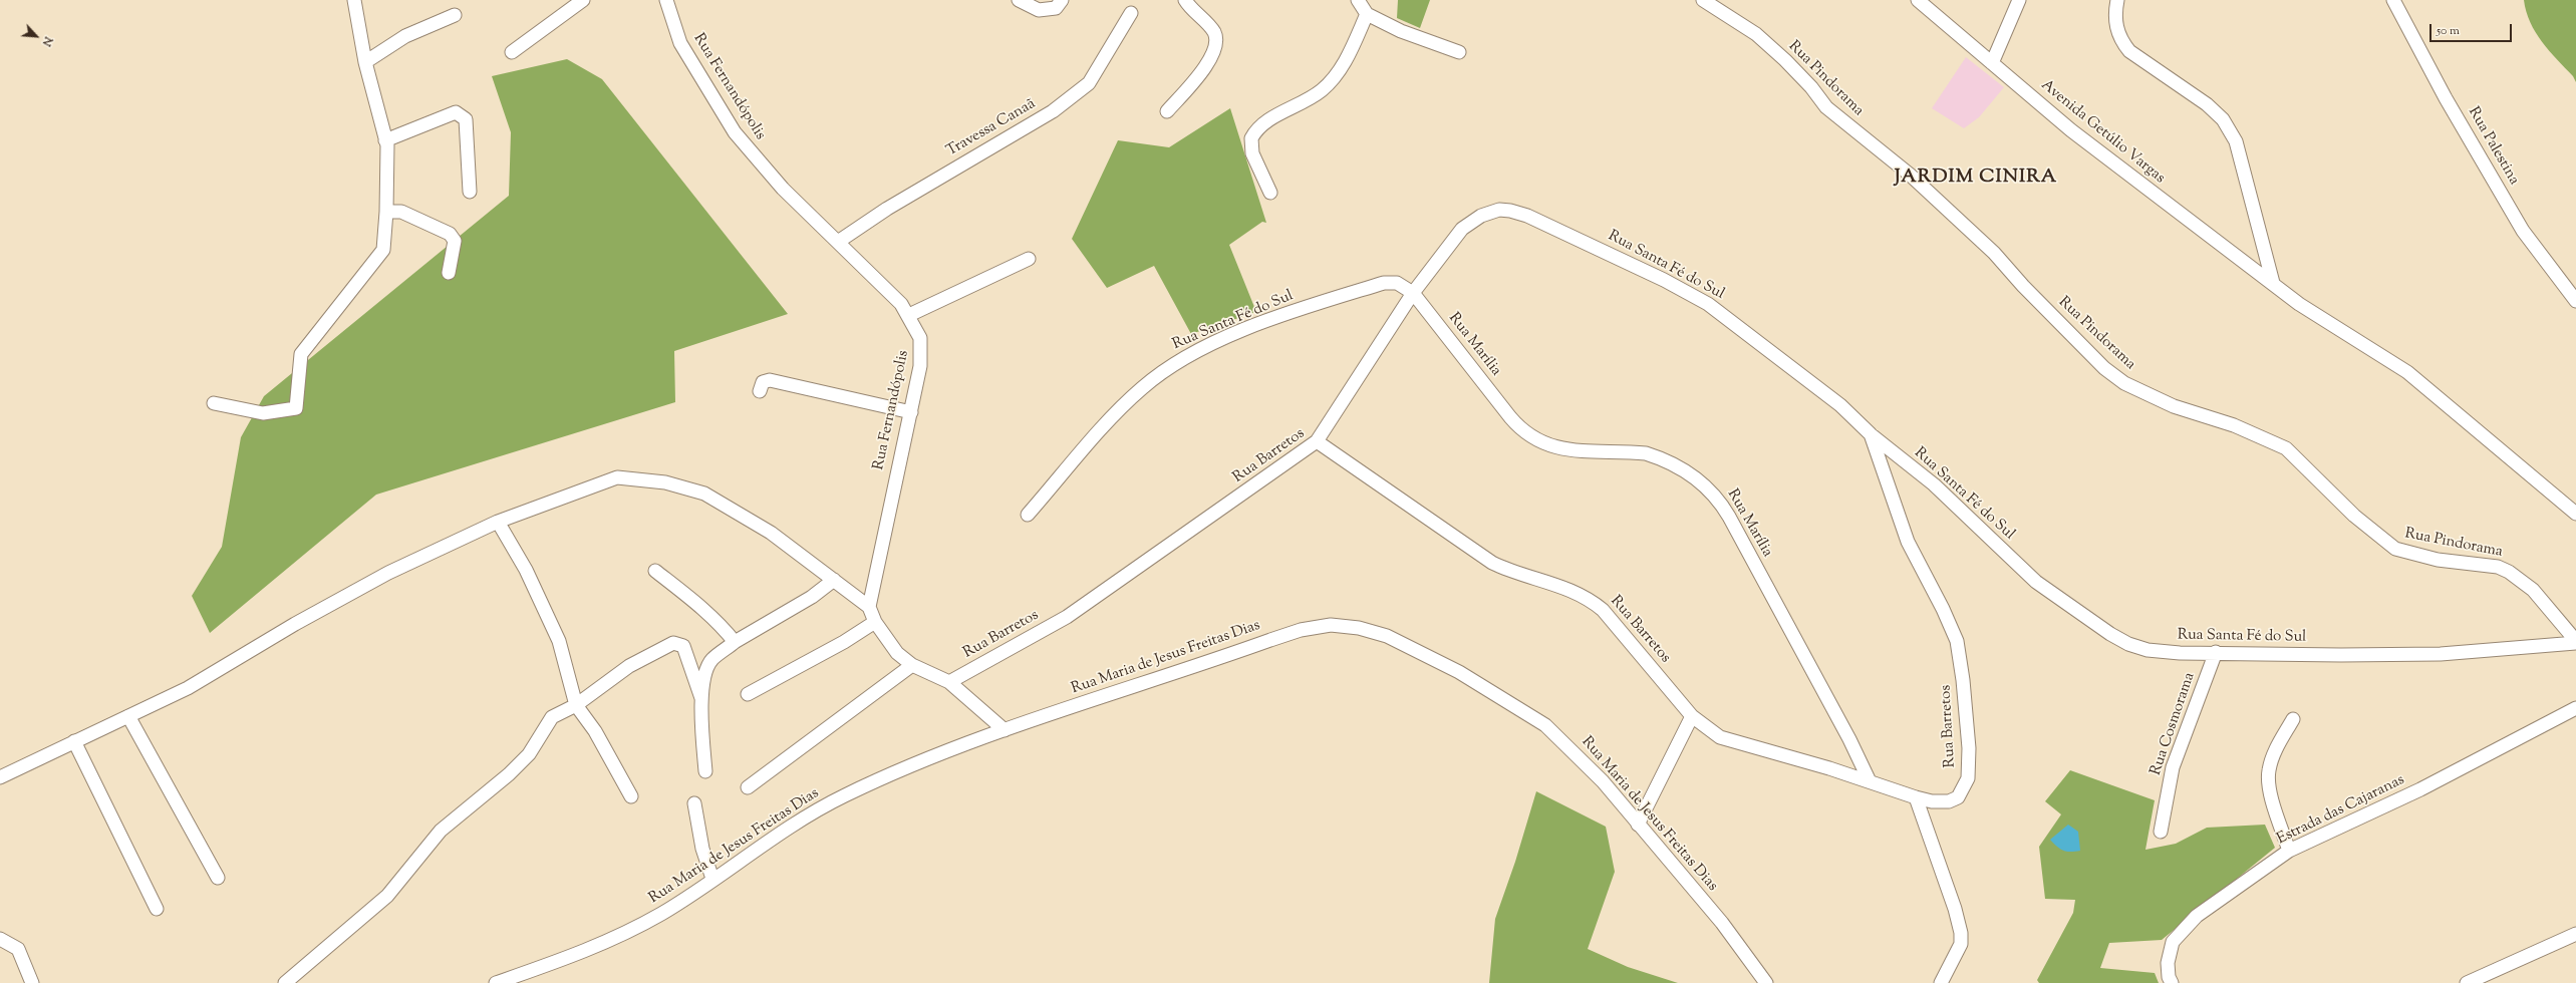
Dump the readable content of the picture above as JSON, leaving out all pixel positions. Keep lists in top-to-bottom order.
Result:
{
  "streets": {
    "street": [
      "Rua Pindorama",
      "Rua Fernandópolis",
      "Travessa Canaã",
      "Avenida Getúlio Vargas",
      "Rua Palestina",
      "Rua Santa Fé do Sul",
      "Rua Marília",
      "Rua Barretos",
      "Rua Maria de Jesus Freitas Dias",
      "Rua Cosmorama",
      "Estrada das Cajaranas"
    ]
  },
  "crossings": [
    ["Rua Pindorama", "Rua Santa Fé do Sul"],
    ["Rua Fernandópolis", "Travessa Canaã"],
    ["Rua Santa Fé do Sul", "Rua Marília"],
    ["Rua Santa Fé do Sul", "Rua Barretos"],
    ["Rua Santa Fé do Sul", "Rua Cosmorama"],
    ["Rua Marília", "Rua Barretos"]
  ],
  "districts": ["JARDIM CINIRA"],
  "scale_bar": "50 m",
  "north": "bottom right"
}
